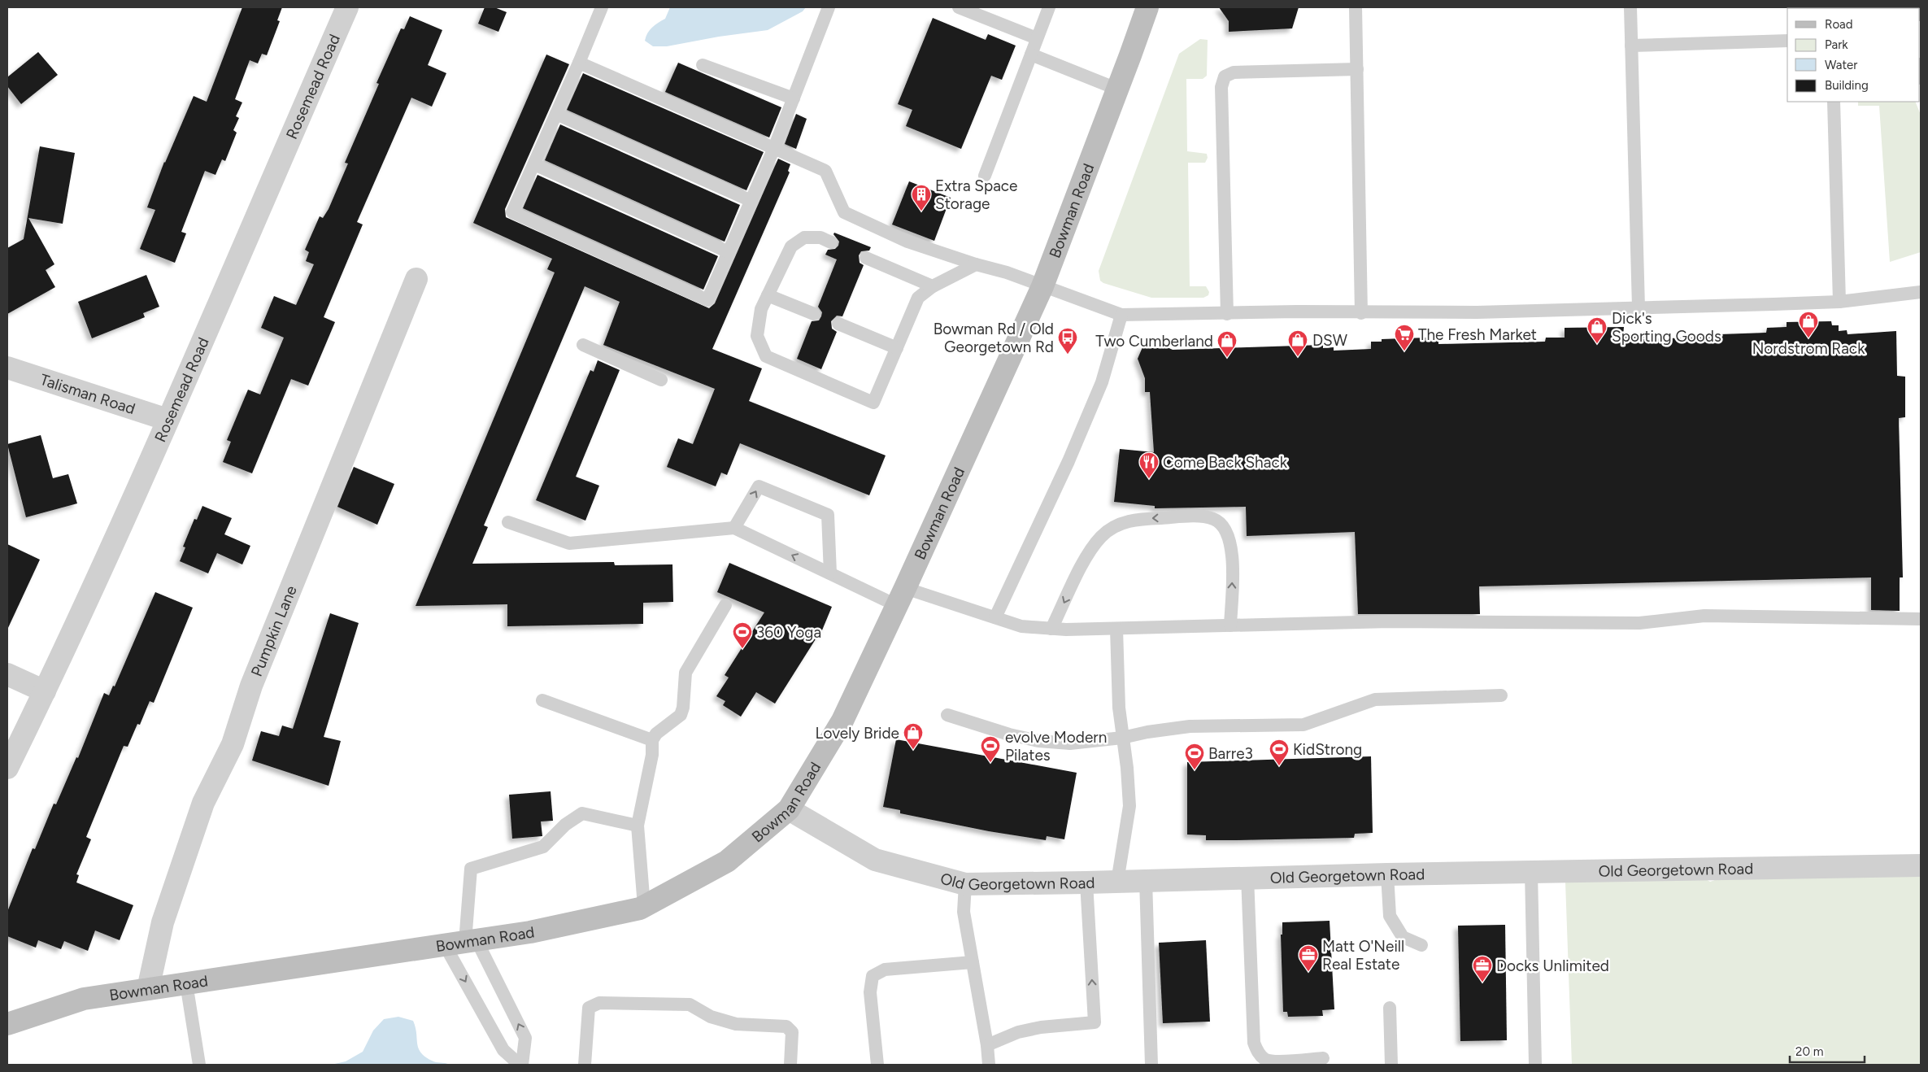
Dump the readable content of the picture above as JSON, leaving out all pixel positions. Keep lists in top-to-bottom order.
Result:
{
  "streets": {
    "main road": ["Bowman Road"],
    "street": [
      "Rosemead Road",
      "Talisman Road",
      "Pumpkin Lane",
      "Old Georgetown Road"
    ]
  },
  "crossings": [
    ["Rosemead Road", "Talisman Road"],
    ["Bowman Road", "Pumpkin Lane"],
    ["Bowman Road", "Old Georgetown Road"]
  ],
  "places": {
    "building": ["Extra Space Storage"],
    "shop": [
      "Nordstrom Rack",
      "Dick's Sporting Goods",
      "DSW",
      "Two Cumberland",
      "Lovely Bride"
    ],
    "supermarket": ["The Fresh Market"],
    "bus stop": ["Bowman Rd / Old Georgetown Rd"],
    "restaurant": ["Come Back Shack"],
    "sports": [
      "360 Yoga",
      "evolve Modern Pilates",
      "KidStrong",
      "Barre3"
    ],
    "office": ["Matt O'Neill Real Estate", "Docks Unlimited"]
  },
  "legend": [
    "Road",
    "Park",
    "Water",
    "Building"
  ],
  "scale_bar": "20 m"
}
